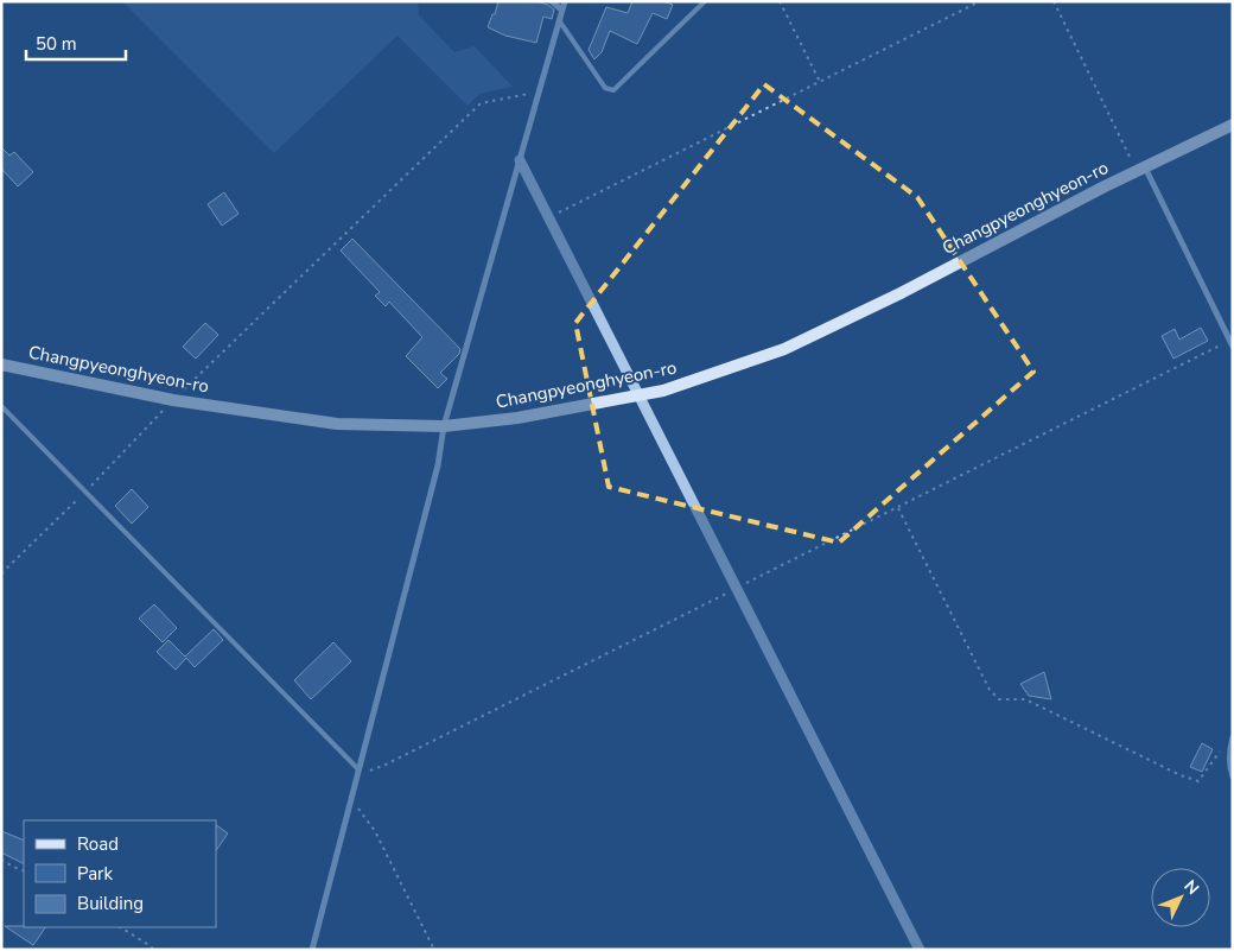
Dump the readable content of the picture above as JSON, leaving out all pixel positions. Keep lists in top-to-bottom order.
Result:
{
  "streets": {
    "main road": ["Changpyeonghyeon-ro"]
  },
  "legend": ["Road", "Park", "Building"],
  "scale_bar": "50 m",
  "north": "top right"
}
